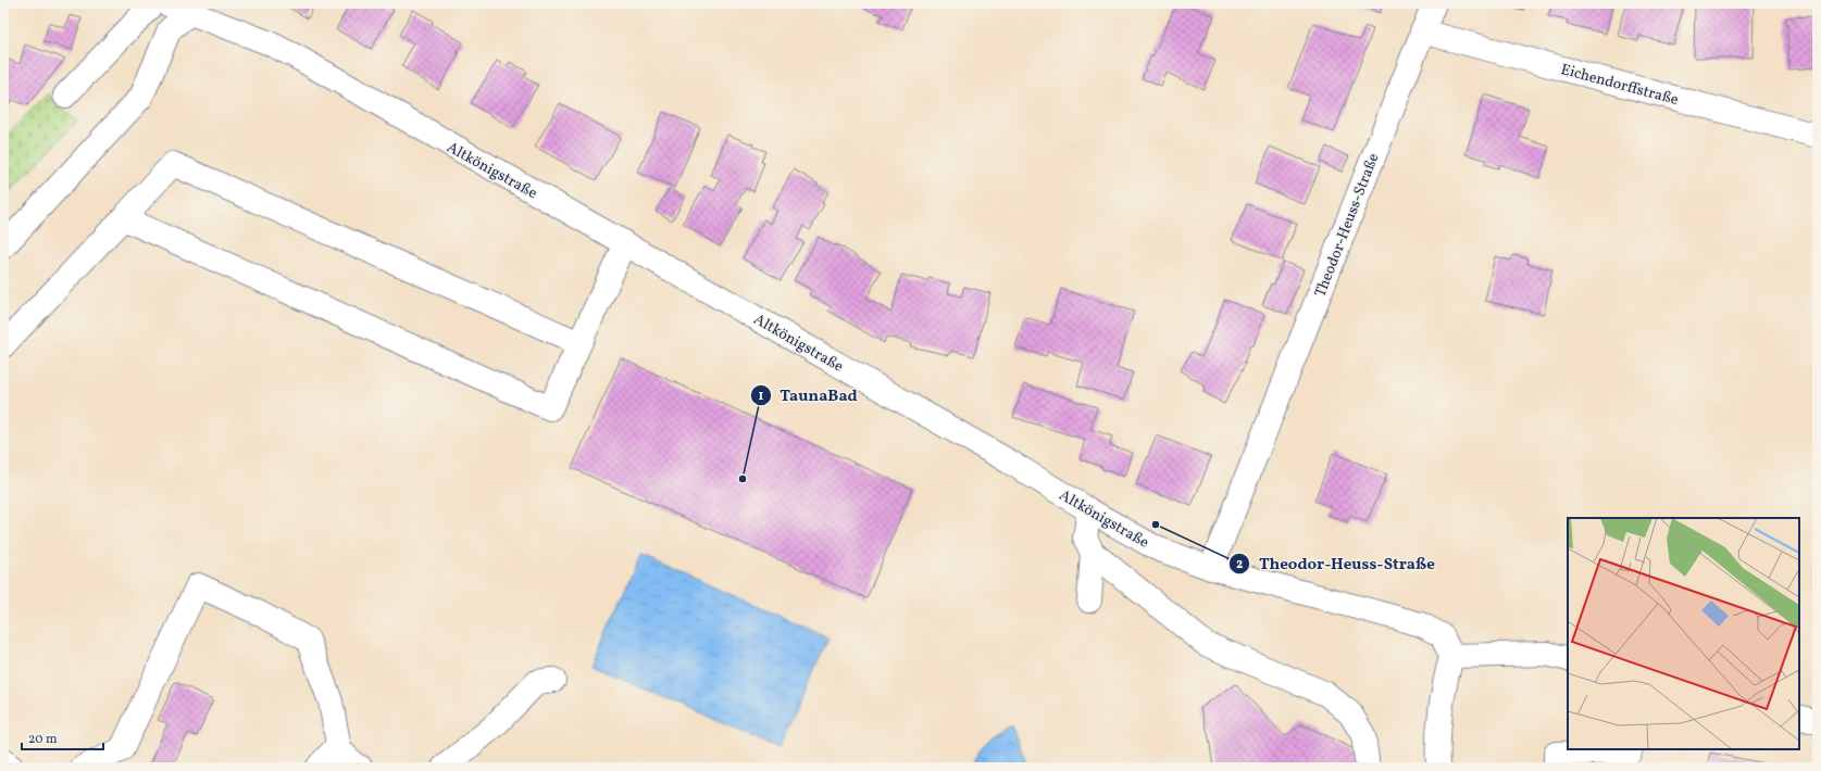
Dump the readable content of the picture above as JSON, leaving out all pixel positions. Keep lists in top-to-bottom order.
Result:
{
  "streets": {
    "street": ["Eichendorffstraße", "Altkönigstraße", "Theodor-Heuss-Straße"]
  },
  "crossings": [
    ["Eichendorffstraße", "Theodor-Heuss-Straße"],
    ["Altkönigstraße", "Theodor-Heuss-Straße"]
  ],
  "places": ["TaunaBad", "Theodor-Heuss-Straße"],
  "scale_bar": "20 m"
}
